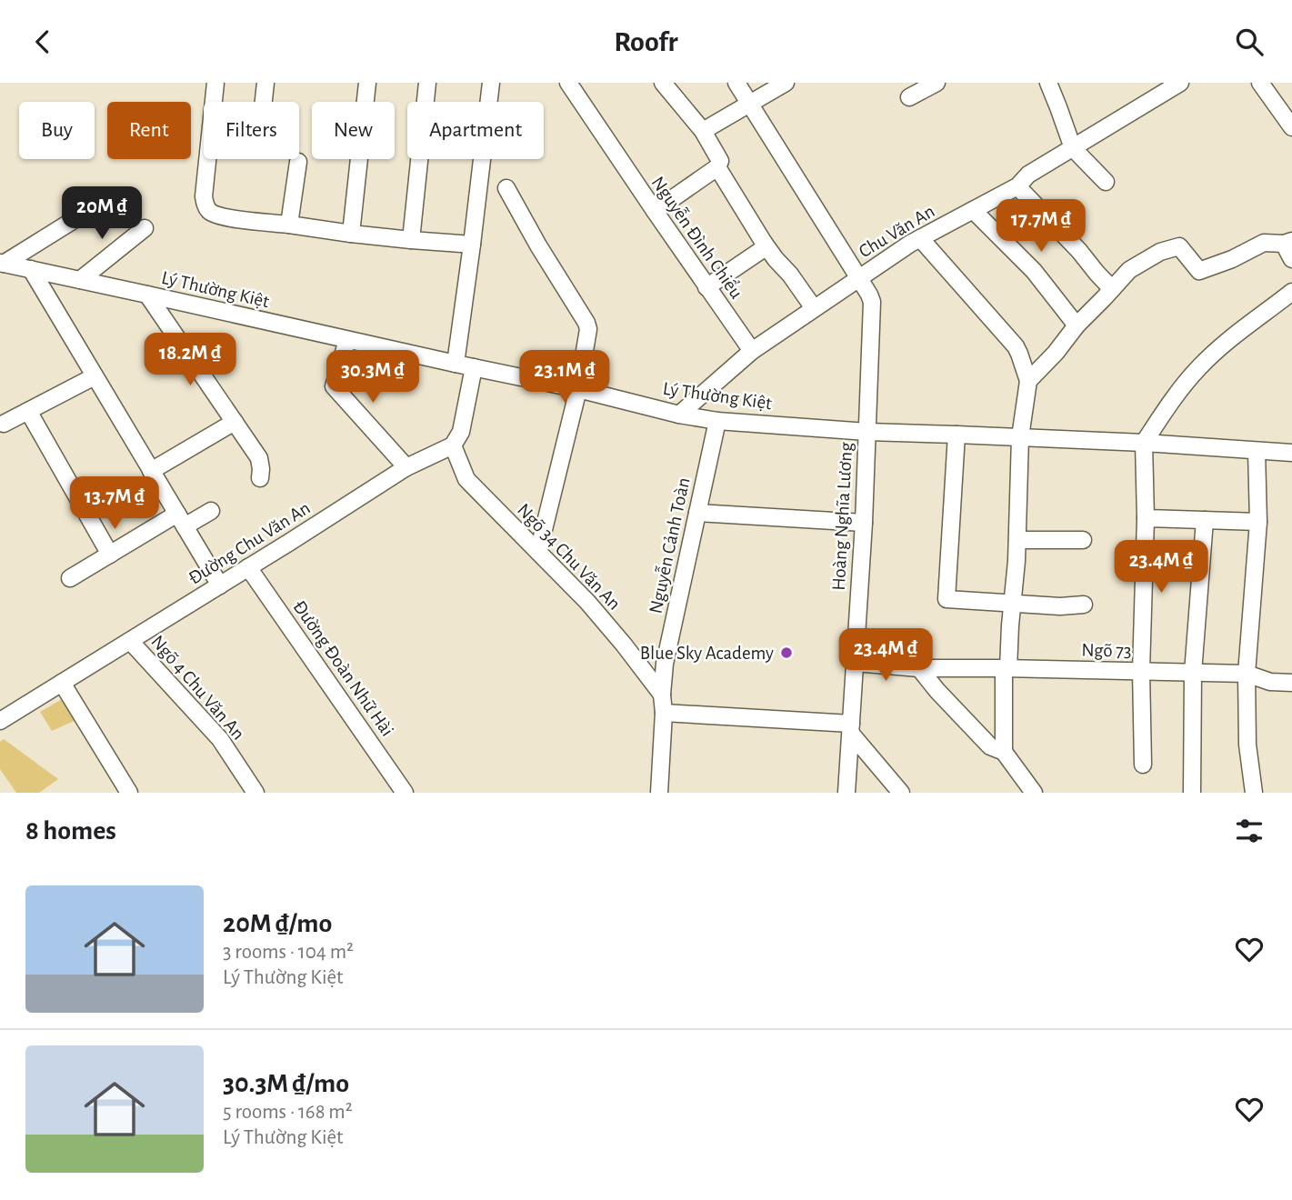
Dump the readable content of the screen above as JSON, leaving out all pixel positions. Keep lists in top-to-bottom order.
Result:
{
  "streets": {
    "street": [
      "Chu Văn An",
      "Nguyễn Đình Chiểu",
      "Lý Thường Kiệt",
      "Hoàng Nghĩa Lương",
      "Đường Chu Văn An",
      "Nguyễn Cảnh Toàn",
      "Ngõ 34 Chu Văn An",
      "Ngõ 73",
      "Đường Đoàn Nhữ Hài",
      "Ngõ 4 Chu Văn An"
    ]
  },
  "crossings": [
    ["Chu Văn An", "Nguyễn Đình Chiểu"],
    ["Chu Văn An", "Lý Thường Kiệt"],
    ["Chu Văn An", "Hoàng Nghĩa Lương"],
    ["Lý Thường Kiệt", "Hoàng Nghĩa Lương"],
    ["Lý Thường Kiệt", "Nguyễn Cảnh Toàn"],
    ["Hoàng Nghĩa Lương", "Ngõ 73"],
    ["Đường Chu Văn An", "Ngõ 34 Chu Văn An"],
    ["Đường Chu Văn An", "Đường Đoàn Nhữ Hài"],
    ["Đường Chu Văn An", "Ngõ 4 Chu Văn An"],
    ["Nguyễn Cảnh Toàn", "Ngõ 34 Chu Văn An"]
  ],
  "places": ["Blue Sky Academy"],
  "page": {
    "header": "Roofr",
    "chip": [
      "Buy",
      "Rent",
      "Filters",
      "New",
      "Apartment"
    ],
    "price": [
      "20M ₫",
      "17.7M ₫",
      "18.2M ₫",
      "30.3M ₫",
      "23.1M ₫",
      "13.7M ₫",
      "23.4M ₫",
      "23.4M ₫"
    ],
    "heading": "8 homes",
    "list": [
      {
        "name": "20M ₫/mo",
        "note": "3 rooms · 104 m² · Lý Thường Kiệt"
      },
      {
        "name": "30.3M ₫/mo",
        "note": "5 rooms · 168 m² · Lý Thường Kiệt"
      }
    ]
  }
}
